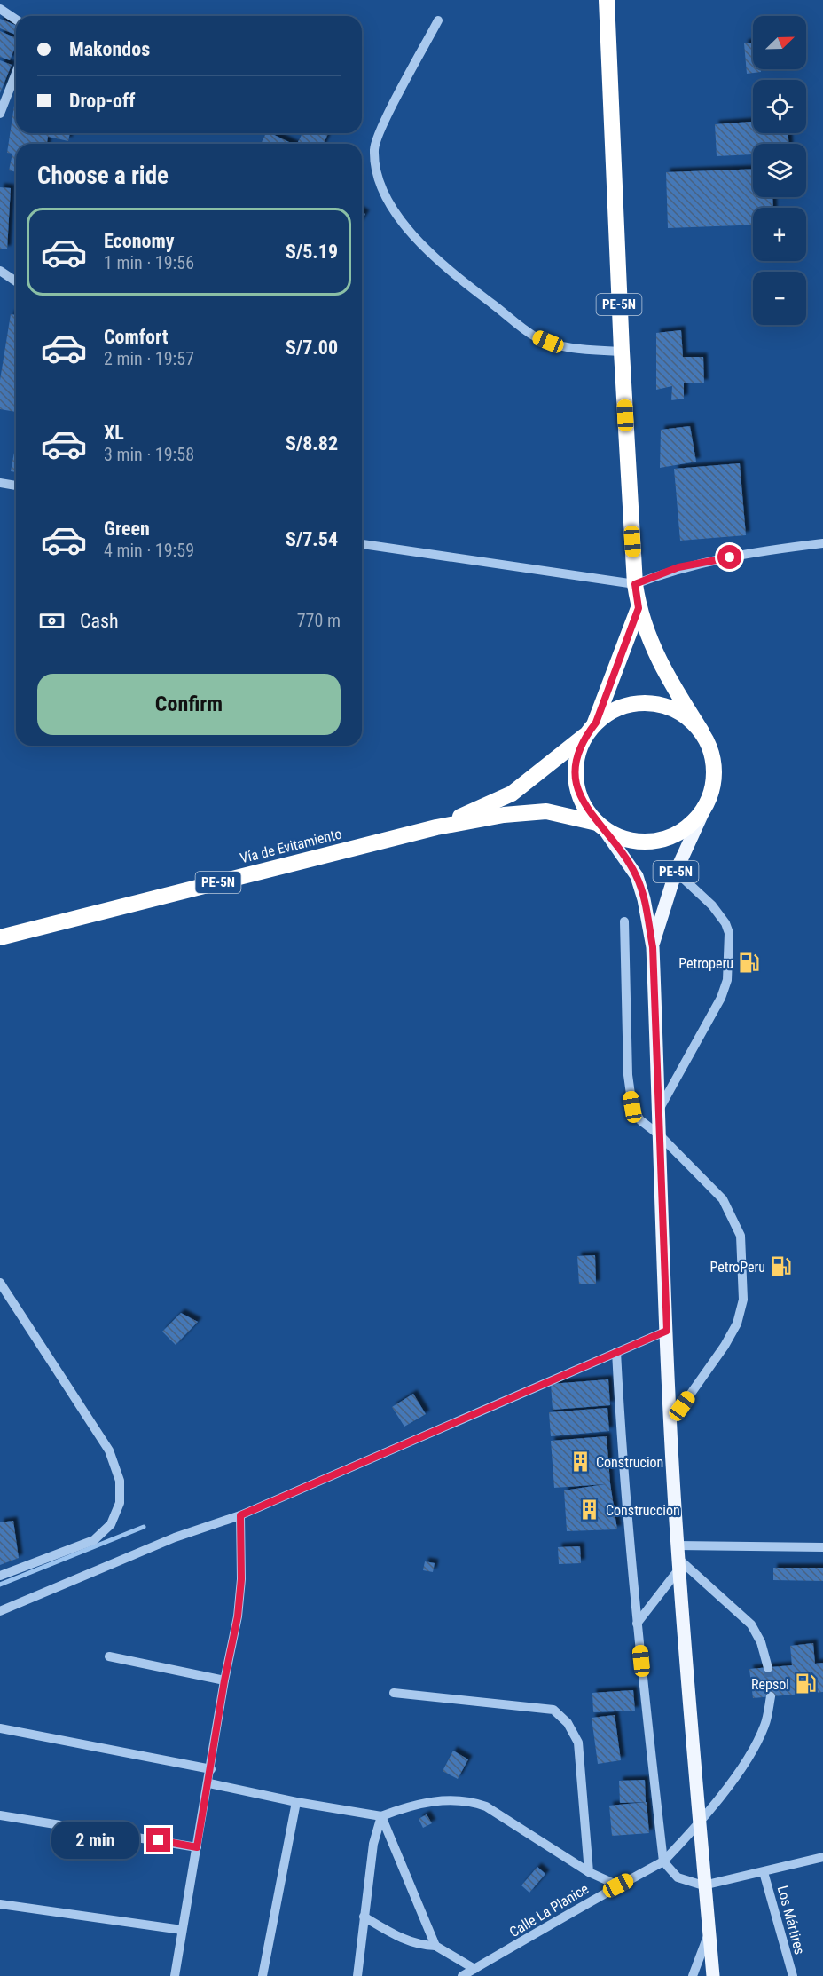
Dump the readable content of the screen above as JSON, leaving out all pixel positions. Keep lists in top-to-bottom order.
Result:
{
  "streets": {
    "highway": ["PE-5N", "Vía de Evitamiento"],
    "street": ["Calle La Planice", "Los Mártires"]
  },
  "crossings": [
    ["PE-5N", "Vía de Evitamiento"],
    ["PE-5N", "Calle La Planice"]
  ],
  "places": {
    "fuel station": ["Petroperu", "PetroPeru", "Repsol"],
    "building": ["Construcion", "Construccion"]
  },
  "north": "top right",
  "page": {
    "map_buttons": ["+", "−"],
    "banner": ["Makondos", "Drop-off"],
    "heading": "Choose a ride",
    "list": [
      {
        "name": "Economy",
        "note": "1 min · 19:56",
        "value": "S/5.19"
      },
      {
        "name": "Comfort",
        "note": "2 min · 19:57",
        "value": "S/7.00"
      },
      {
        "name": "XL",
        "note": "3 min · 19:58",
        "value": "S/8.82"
      },
      {
        "name": "Green",
        "note": "4 min · 19:59",
        "value": "S/7.54"
      }
    ],
    "pay": ["Cash", "770 m"],
    "buttons": "Confirm",
    "bubble": "2 min"
  }
}
